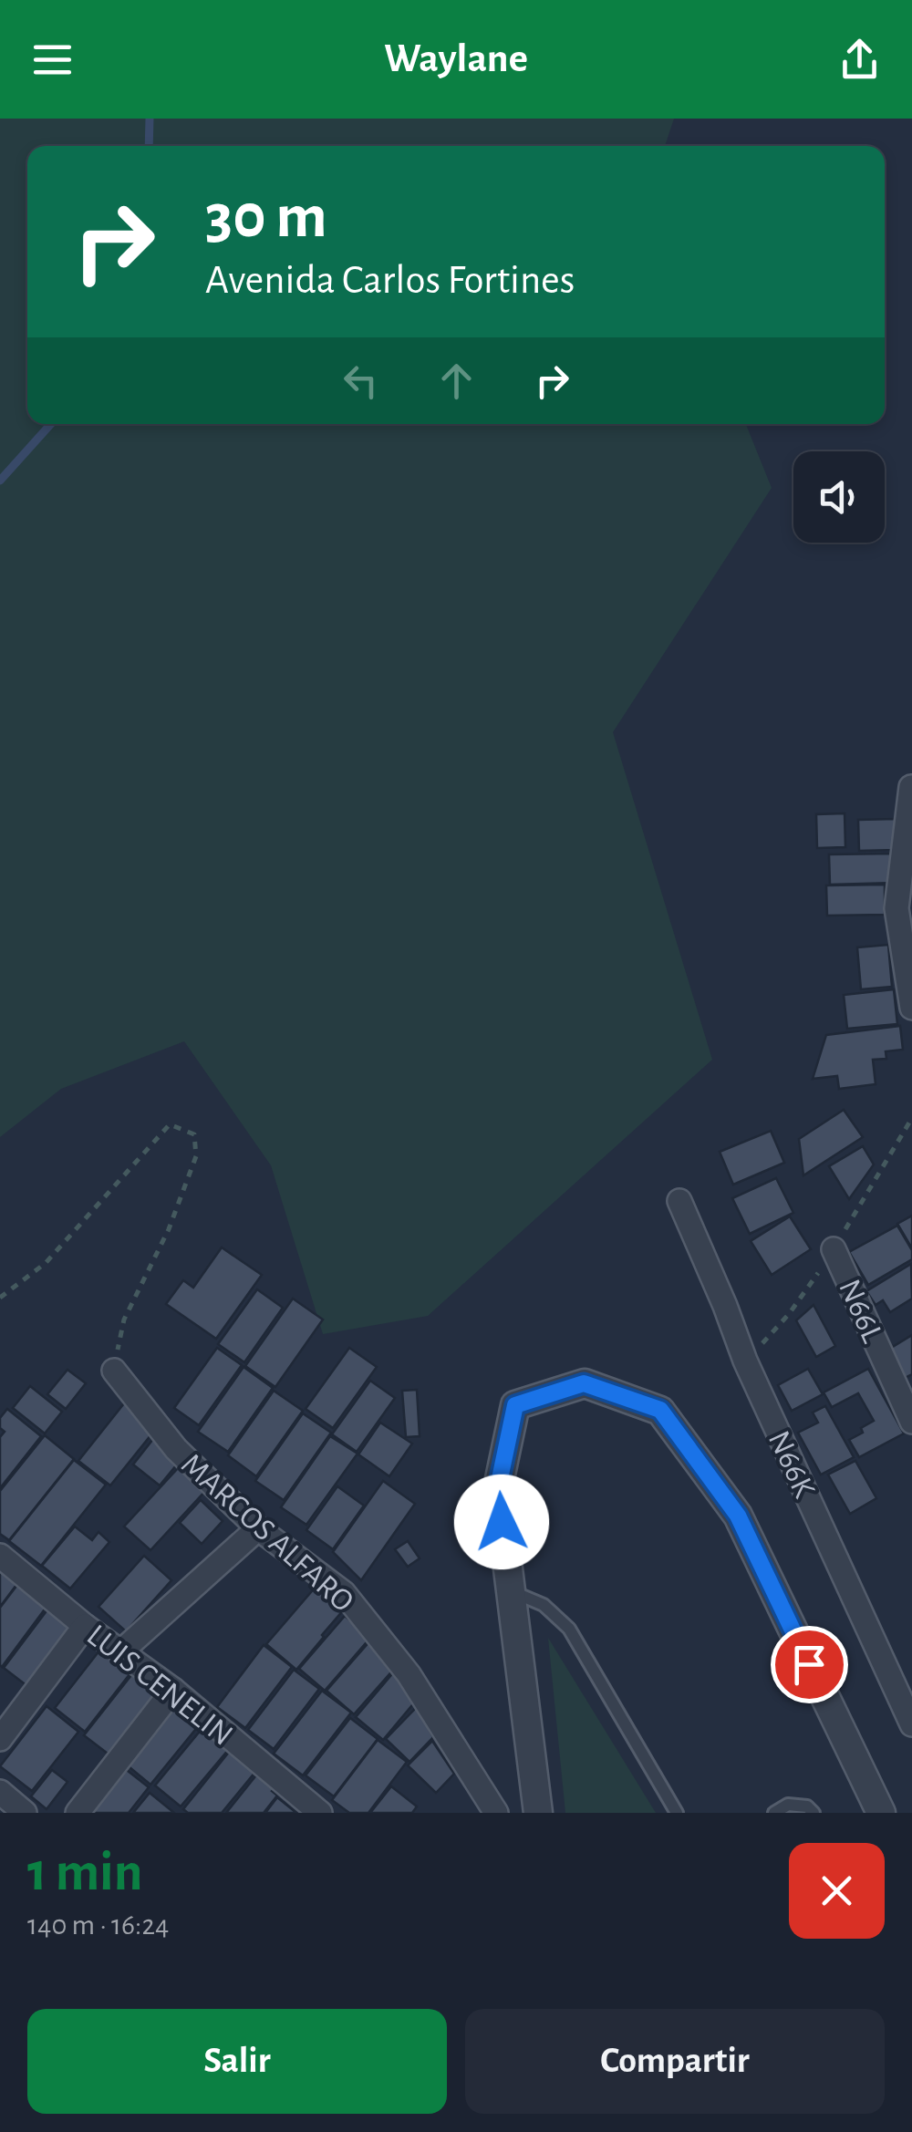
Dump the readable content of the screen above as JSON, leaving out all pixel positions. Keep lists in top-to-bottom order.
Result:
{
  "streets": {
    "street": [
      "N66L",
      "N66K",
      "MARCOS ALFARO",
      "LUIS CENELIN"
    ]
  },
  "page": {
    "header": "Waylane",
    "turn": ["30 m", "Avenida Carlos Fortines"],
    "heading": ["1 min", "140 m · 16:24"],
    "buttons": ["Salir", "Compartir"]
  }
}
